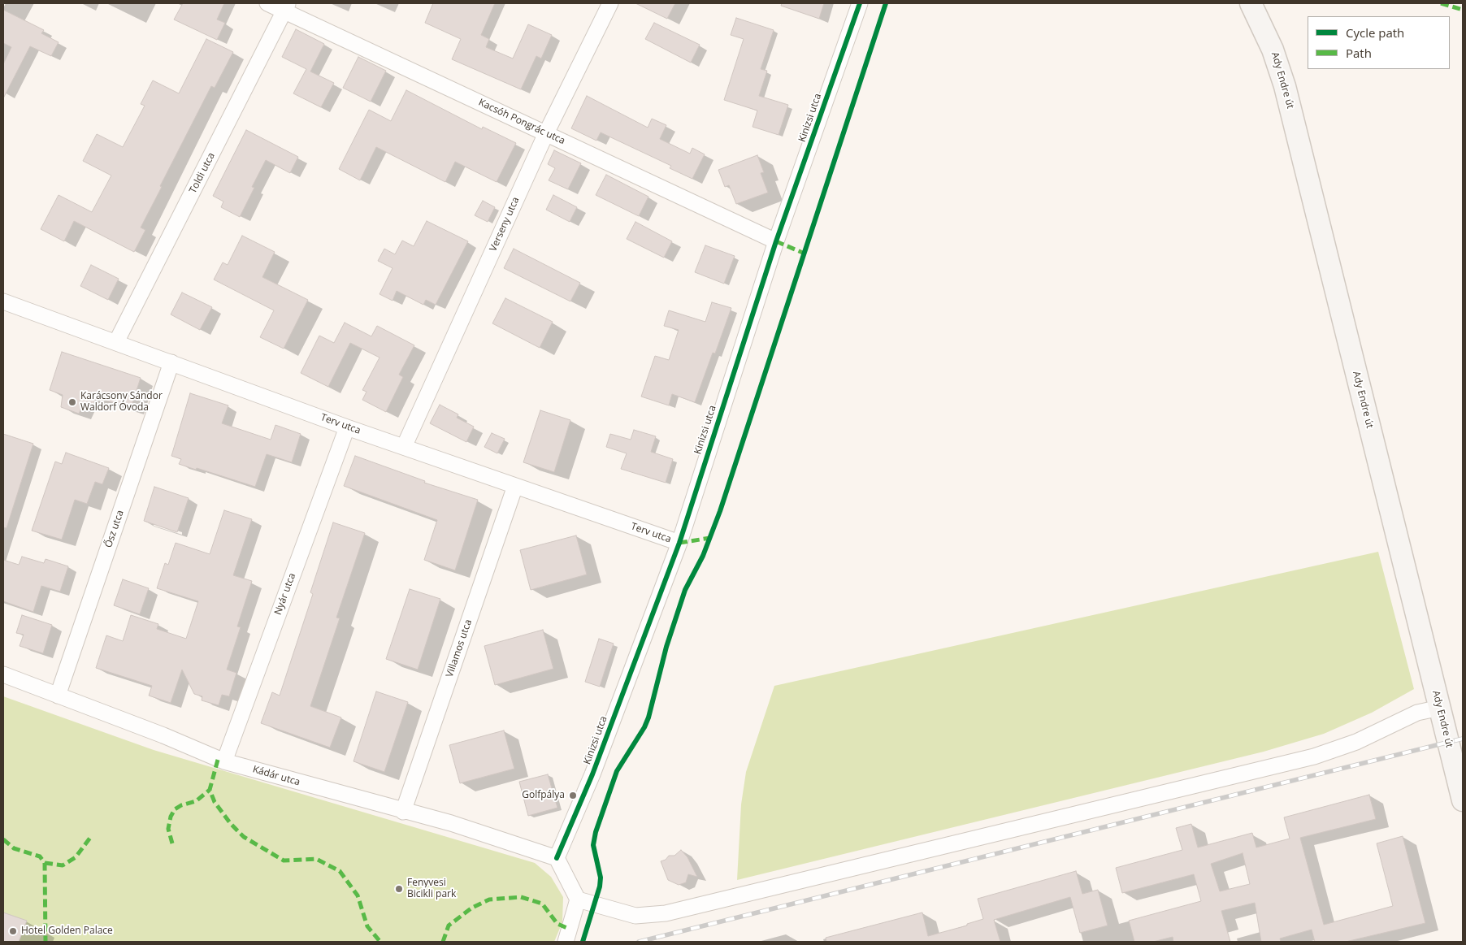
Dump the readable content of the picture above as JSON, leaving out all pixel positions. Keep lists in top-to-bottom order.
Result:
{
  "streets": {
    "street": [
      "Ady Endre út",
      "Kinizsi utca",
      "Kacsóh Pongrác utca",
      "Toldi utca",
      "Verseny utca",
      "Terv utca",
      "Ősz utca",
      "Nyár utca",
      "Villamos utca",
      "Kádár utca"
    ]
  },
  "crossings": [
    ["Kinizsi utca", "Kacsóh Pongrác utca"],
    ["Kinizsi utca", "Terv utca"],
    ["Kinizsi utca", "Kádár utca"],
    ["Kacsóh Pongrác utca", "Toldi utca"],
    ["Kacsóh Pongrác utca", "Verseny utca"],
    ["Toldi utca", "Terv utca"],
    ["Verseny utca", "Terv utca"],
    ["Terv utca", "Ősz utca"],
    ["Terv utca", "Nyár utca"],
    ["Terv utca", "Villamos utca"],
    ["Ősz utca", "Kádár utca"],
    ["Nyár utca", "Kádár utca"],
    ["Villamos utca", "Kádár utca"]
  ],
  "places": [
    "Karácsony Sándor Waldorf Óvoda",
    "Golfpálya",
    "Fenyvesi Bicikli park",
    "Hotel Golden Palace"
  ],
  "legend": ["Cycle path", "Path"]
}
